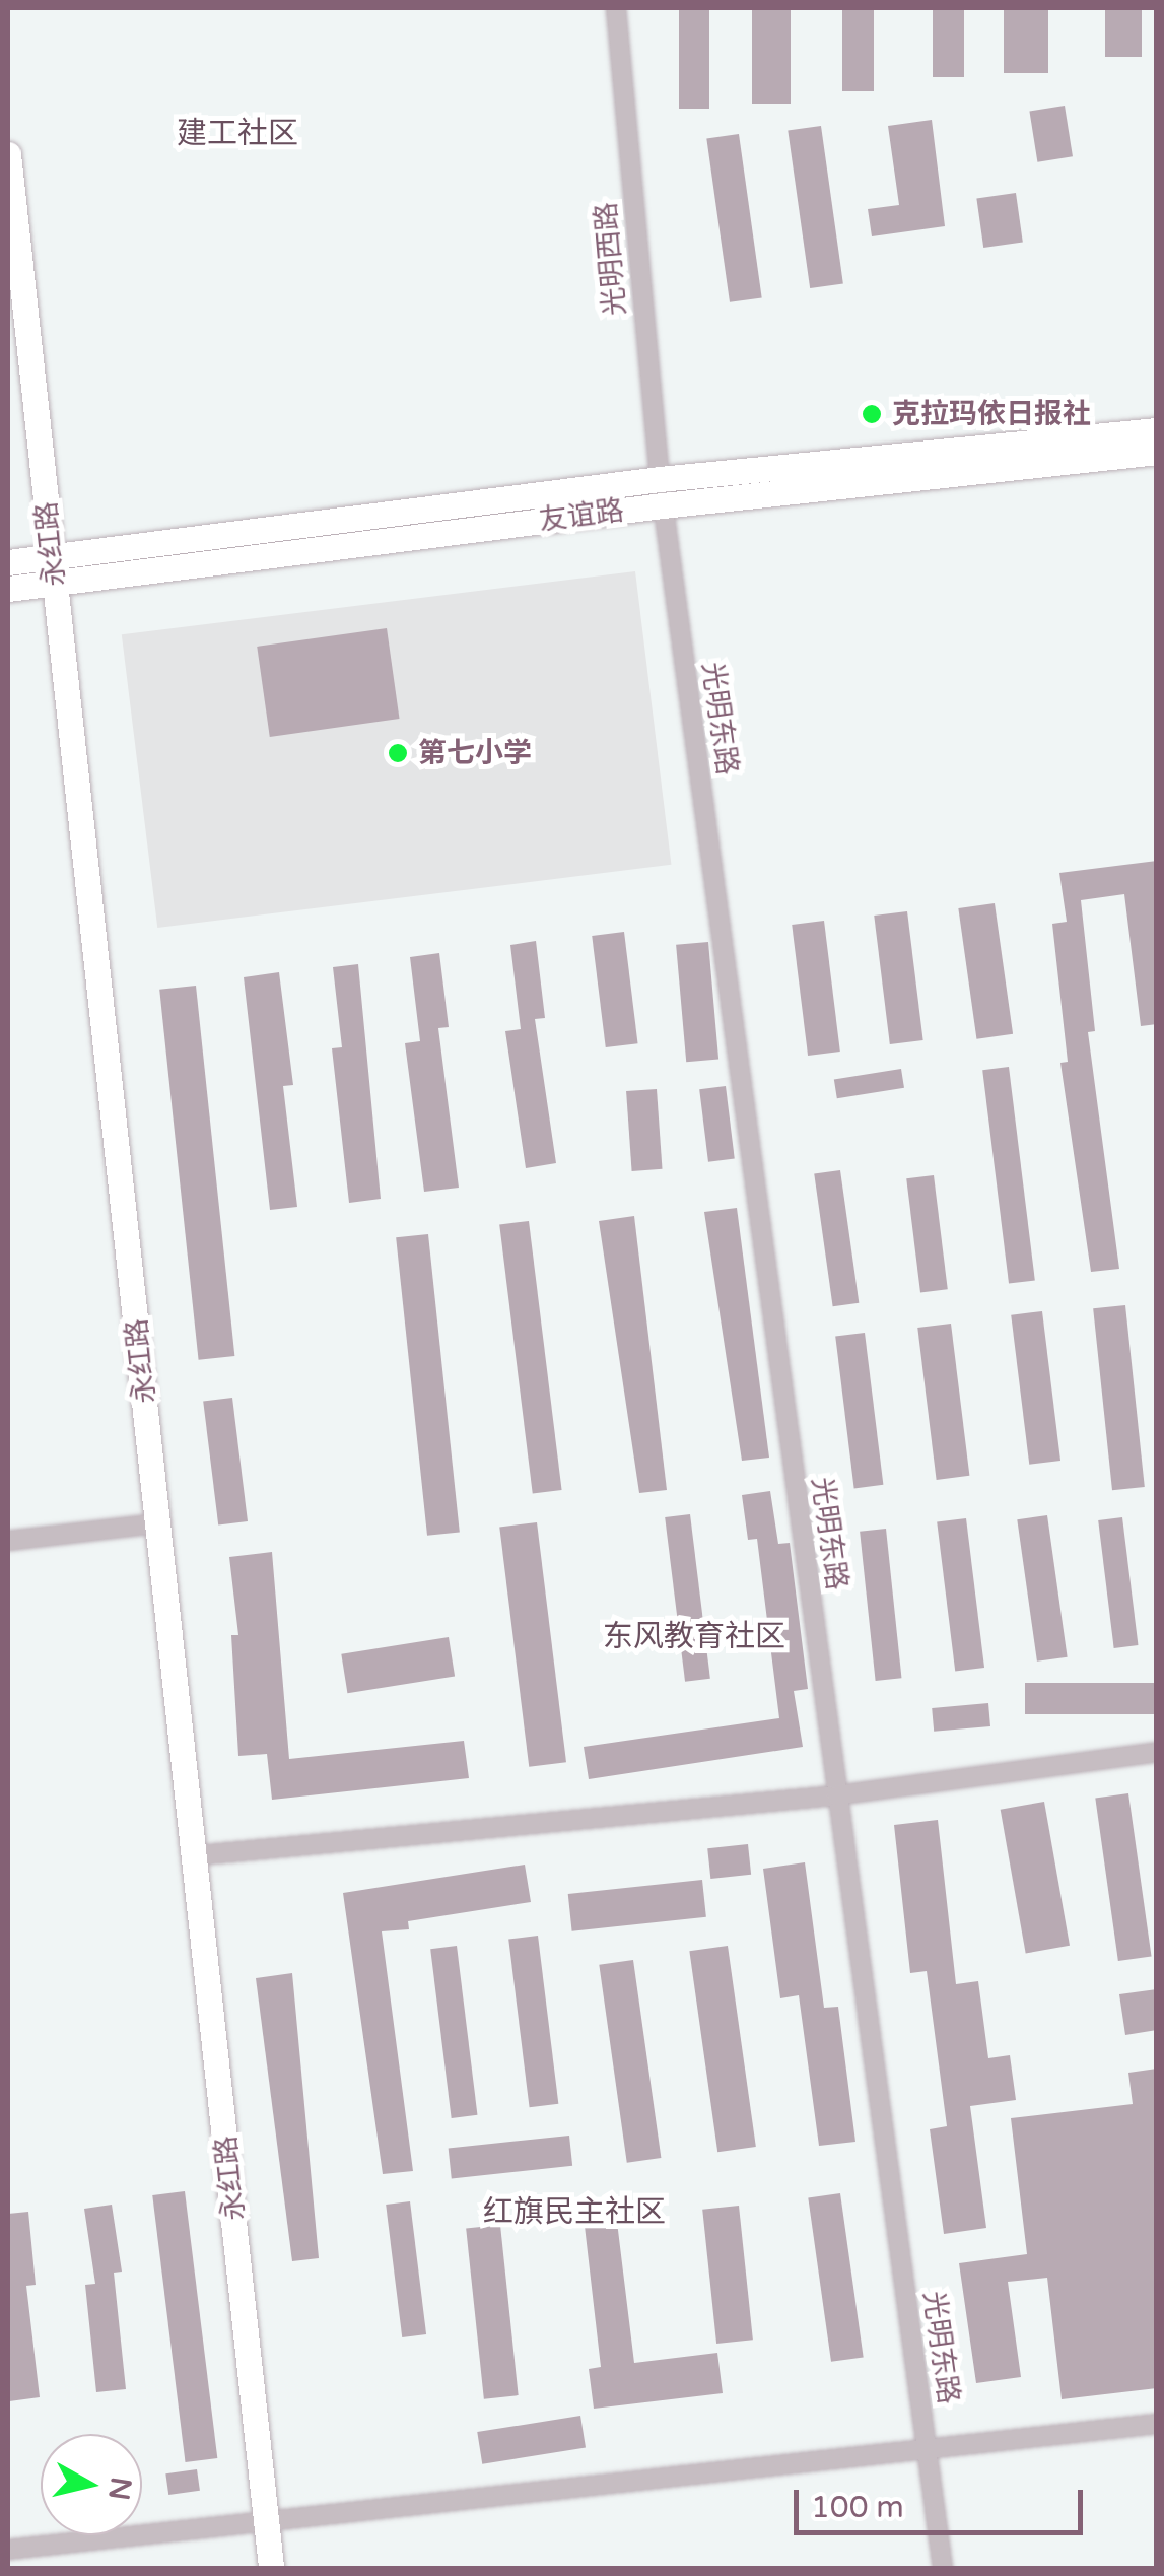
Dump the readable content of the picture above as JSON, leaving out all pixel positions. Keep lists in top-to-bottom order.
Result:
{
  "streets": {
    "street": [
      "光明西路",
      "友谊路",
      "永红路",
      "光明东路"
    ]
  },
  "crossings": [
    ["光明西路", "友谊路"],
    ["光明西路", "光明东路"],
    ["友谊路", "永红路"],
    ["友谊路", "光明东路"]
  ],
  "districts": ["建工社区", "东风教育社区", "红旗民主社区"],
  "places": ["克拉玛依日报社", "第七小学"],
  "scale_bar": "100 m",
  "north": "right"
}
